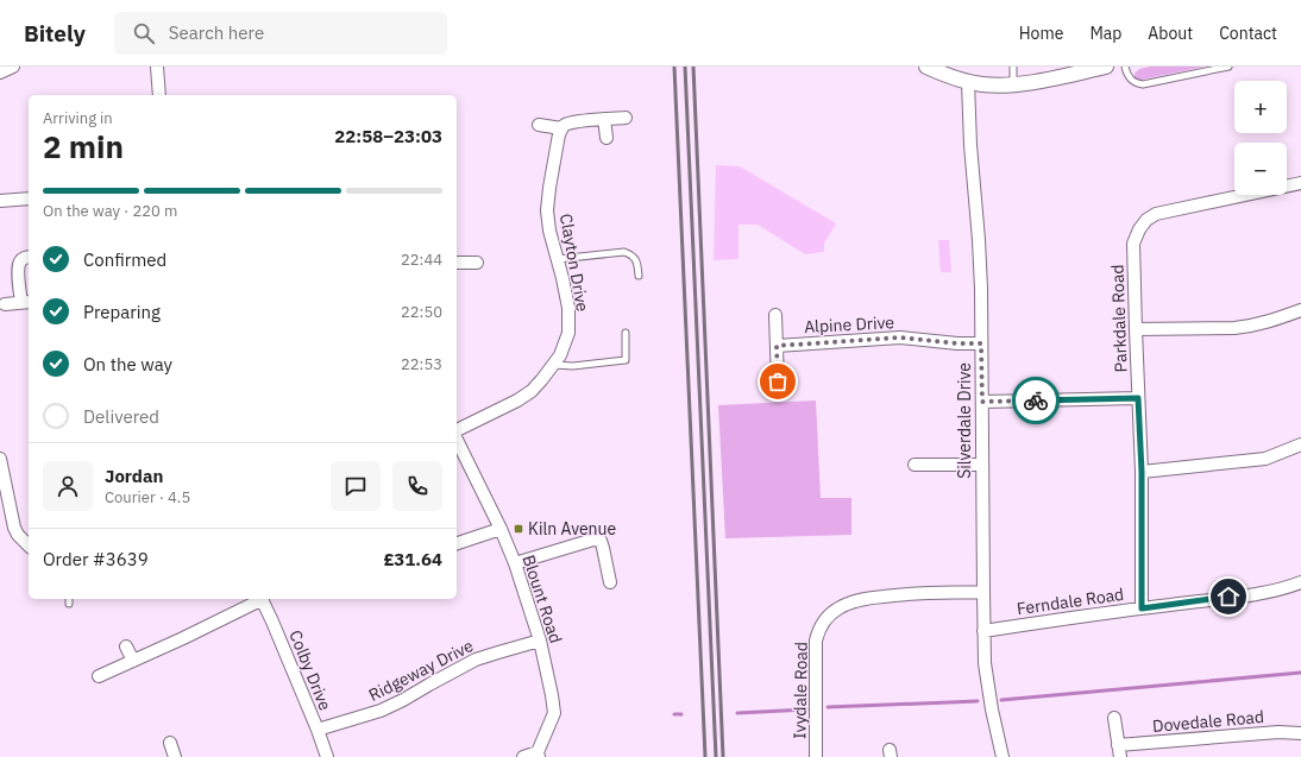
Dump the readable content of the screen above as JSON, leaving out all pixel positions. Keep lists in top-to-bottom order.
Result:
{
  "streets": {
    "street": [
      "Clayton Drive",
      "Parkdale Road",
      "Alpine Drive",
      "Silverdale Drive",
      "Blount Road",
      "Ferndale Road",
      "Colby Drive",
      "Ridgeway Drive",
      "Ivydale Road",
      "Dovedale Road"
    ]
  },
  "crossings": [
    ["Parkdale Road", "Ferndale Road"],
    ["Alpine Drive", "Silverdale Drive"],
    ["Silverdale Drive", "Ferndale Road"],
    ["Silverdale Drive", "Ivydale Road"],
    ["Blount Road", "Ridgeway Drive"],
    ["Colby Drive", "Ridgeway Drive"]
  ],
  "places": {
    "transit": ["Kiln Avenue"]
  },
  "page": {
    "header": "Bitely",
    "search": "Search here",
    "nav": [
      "Home",
      "Map",
      "About",
      "Contact"
    ],
    "map_buttons": ["+", "−"],
    "heading": ["2 min", "Arriving in", "22:58–23:03"],
    "panel": [
      "Jordan",
      "Courier · 4.5",
      "Order #3639",
      "£31.64"
    ],
    "bar": "On the way · 220 m",
    "list": [
      ["Confirmed", "22:44"],
      ["Preparing", "22:50"],
      ["On the way", "22:53"],
      "Delivered"
    ]
  }
}
